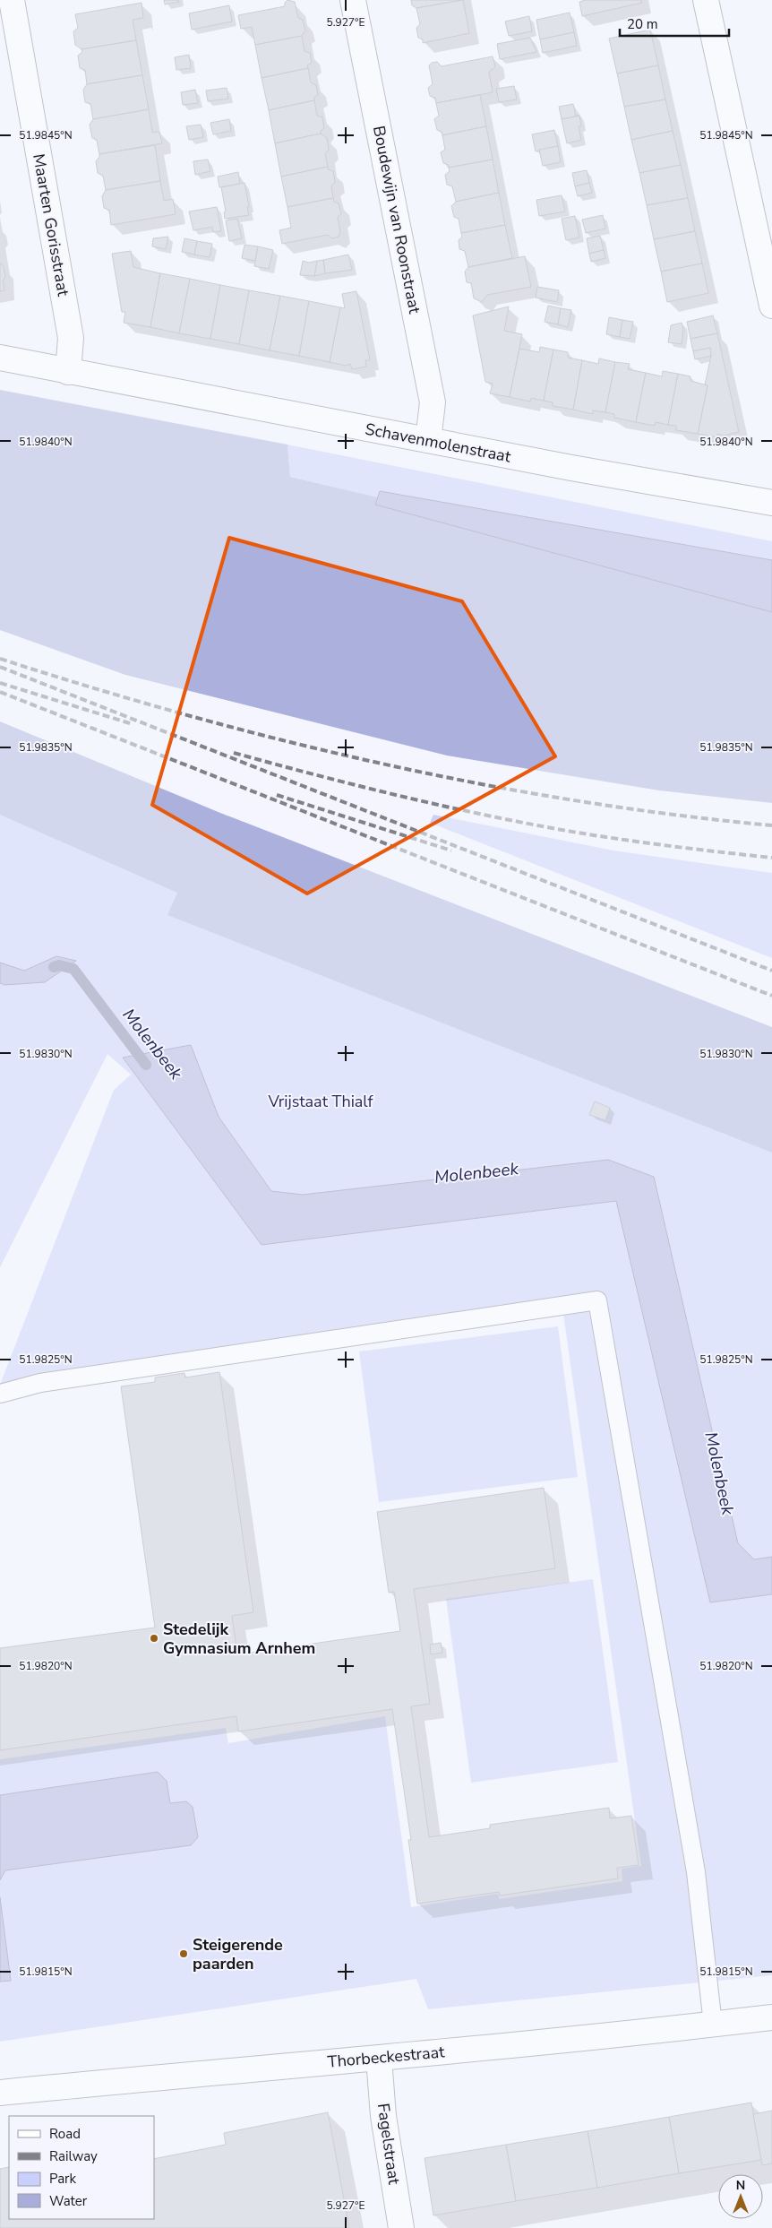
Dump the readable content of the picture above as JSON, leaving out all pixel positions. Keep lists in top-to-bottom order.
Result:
{
  "streets": {
    "street": [
      "Boudewijn van Roonstraat",
      "Maarten Gorisstraat",
      "Schavenmolenstraat",
      "Thorbeckestraat",
      "Fagelstraat"
    ]
  },
  "crossings": [
    ["Boudewijn van Roonstraat", "Schavenmolenstraat"],
    ["Maarten Gorisstraat", "Schavenmolenstraat"],
    ["Thorbeckestraat", "Fagelstraat"]
  ],
  "water": ["Molenbeek"],
  "parks": ["Vrijstaat Thialf"],
  "places": ["Stedelijk Gymnasium Arnhem", "Steigerende paarden"],
  "legend": [
    "Road",
    "Railway",
    "Park",
    "Water"
  ],
  "scale_bar": "20 m",
  "north": "top",
  "coordinates": [
    "5.927°E",
    "51.9845°N",
    "51.9840°N",
    "51.9835°N",
    "51.9830°N",
    "51.9825°N",
    "51.9820°N",
    "51.9815°N"
  ]
}
